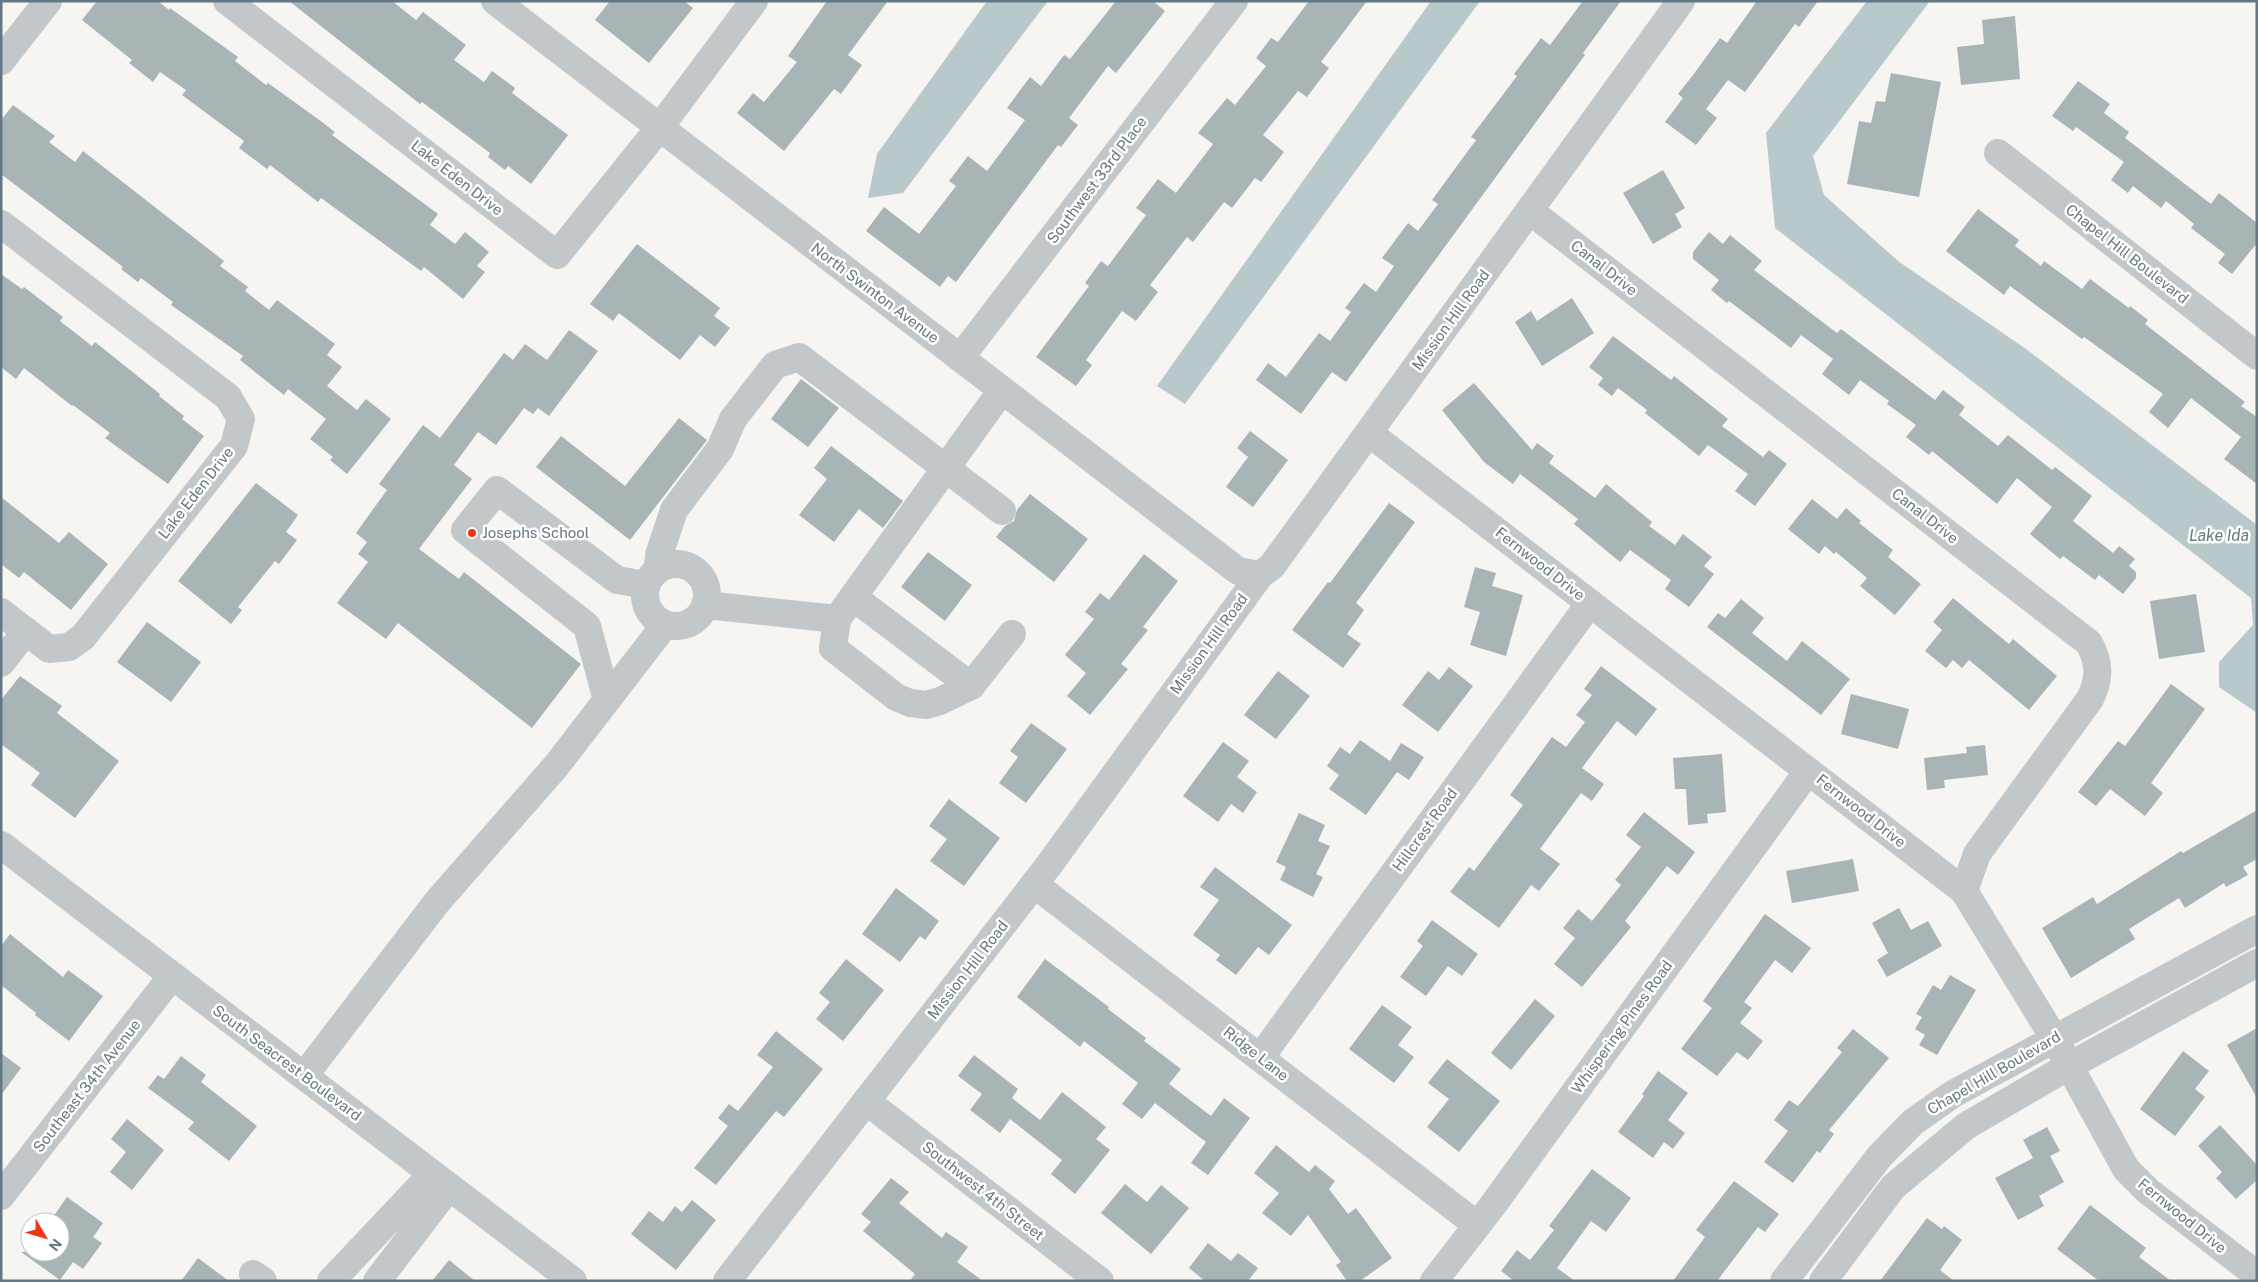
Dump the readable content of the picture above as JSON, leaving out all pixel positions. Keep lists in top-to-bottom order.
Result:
{
  "streets": {
    "street": [
      "Lake Eden Drive",
      "Southwest 33rd Place",
      "Chapel Hill Boulevard",
      "Canal Drive",
      "North Swinton Avenue",
      "Mission Hill Road",
      "Fernwood Drive",
      "Hillcrest Road",
      "Whispering Pines Road",
      "Ridge Lane",
      "South Seacrest Boulevard",
      "Southeast 34th Avenue",
      "Southwest 4th Street"
    ]
  },
  "crossings": [
    ["Lake Eden Drive", "North Swinton Avenue"],
    ["Southwest 33rd Place", "North Swinton Avenue"],
    ["Chapel Hill Boulevard", "Fernwood Drive"],
    ["Canal Drive", "Mission Hill Road"],
    ["Canal Drive", "Fernwood Drive"],
    ["North Swinton Avenue", "Mission Hill Road"],
    ["Mission Hill Road", "Fernwood Drive"],
    ["Mission Hill Road", "Ridge Lane"],
    ["Mission Hill Road", "Southwest 4th Street"],
    ["Fernwood Drive", "Hillcrest Road"],
    ["Fernwood Drive", "Whispering Pines Road"],
    ["Hillcrest Road", "Ridge Lane"],
    ["Whispering Pines Road", "Ridge Lane"],
    ["South Seacrest Boulevard", "Southeast 34th Avenue"]
  ],
  "water": ["Lake Ida"],
  "places": ["Josephs School"],
  "north": "bottom right"
}
